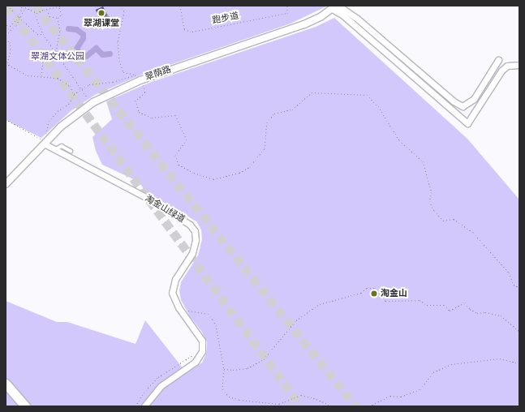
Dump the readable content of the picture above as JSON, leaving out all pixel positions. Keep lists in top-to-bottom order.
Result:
{
  "streets": {
    "street": ["翠荫路", "淘金山绿道"],
    "path": ["跑步道"]
  },
  "crossings": [
    ["翠荫路", "淘金山绿道"]
  ],
  "parks": ["翠湖文体公园"],
  "places": ["翠湖课堂", "淘金山"]
}
